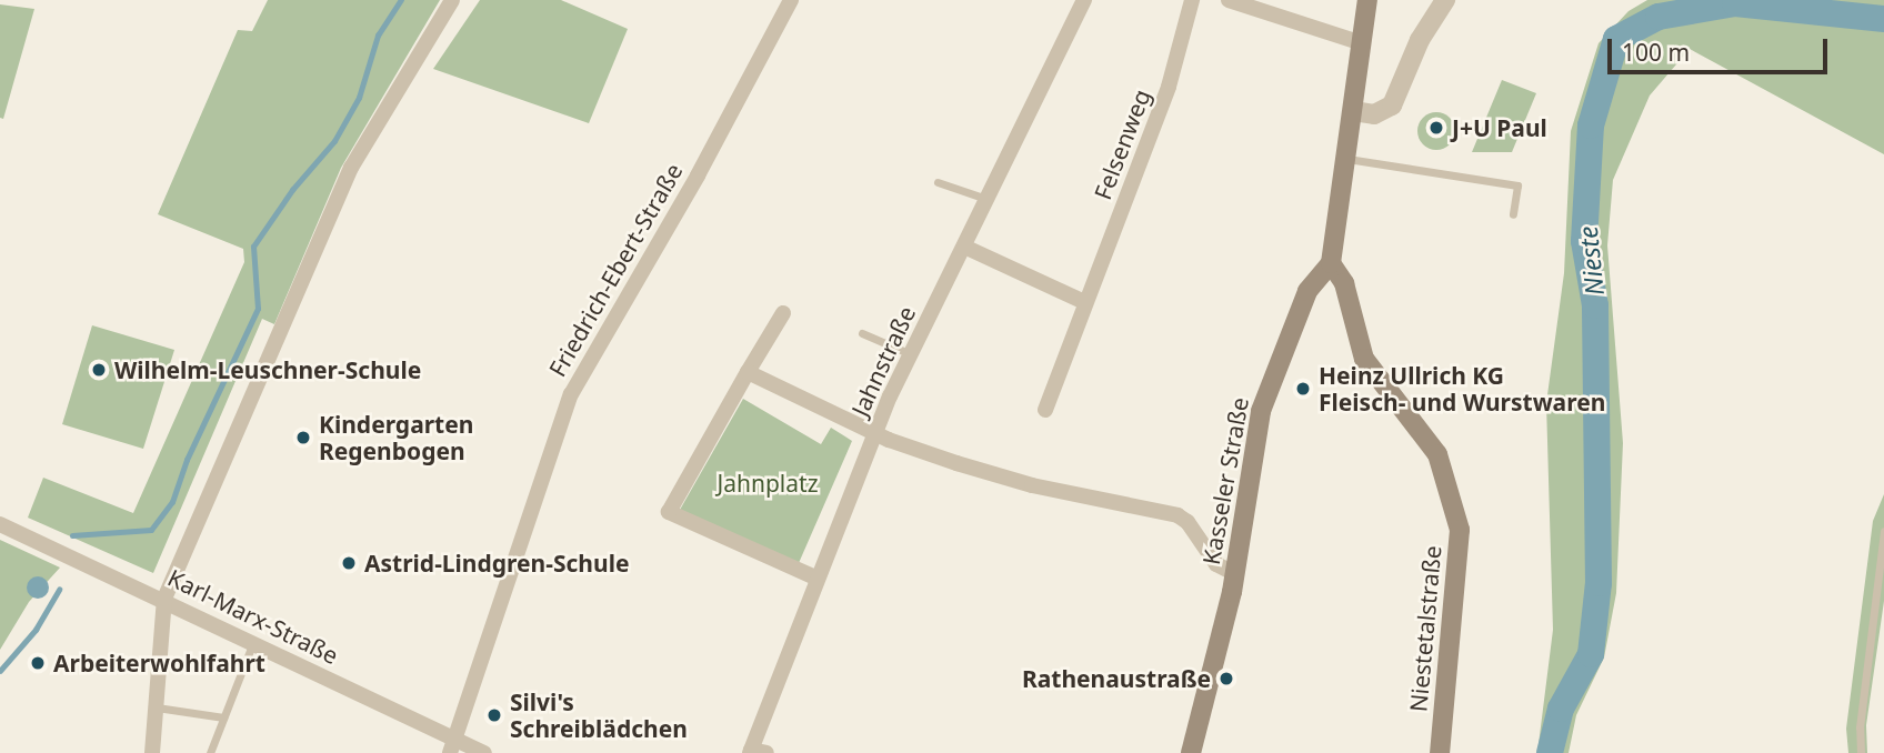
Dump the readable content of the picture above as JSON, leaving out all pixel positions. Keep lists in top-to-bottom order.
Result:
{
  "streets": {
    "main road": ["Kasseler Straße", "Niestetalstraße"],
    "street": [
      "Felsenweg",
      "Friedrich-Ebert-Straße",
      "Jahnstraße",
      "Karl-Marx-Straße"
    ]
  },
  "crossings": [
    ["Friedrich-Ebert-Straße", "Karl-Marx-Straße"],
    ["Kasseler Straße", "Niestetalstraße"]
  ],
  "water": ["Nieste"],
  "parks": ["Jahnplatz"],
  "places": [
    "J+U Paul",
    "Wilhelm-Leuschner-Schule",
    "Heinz Ullrich KG Fleisch- und Wurstwaren",
    "Kindergarten Regenbogen",
    "Astrid-Lindgren-Schule",
    "Arbeiterwohlfahrt",
    "Rathenaustraße",
    "Silvi's Schreiblädchen"
  ],
  "scale_bar": "100 m"
}
